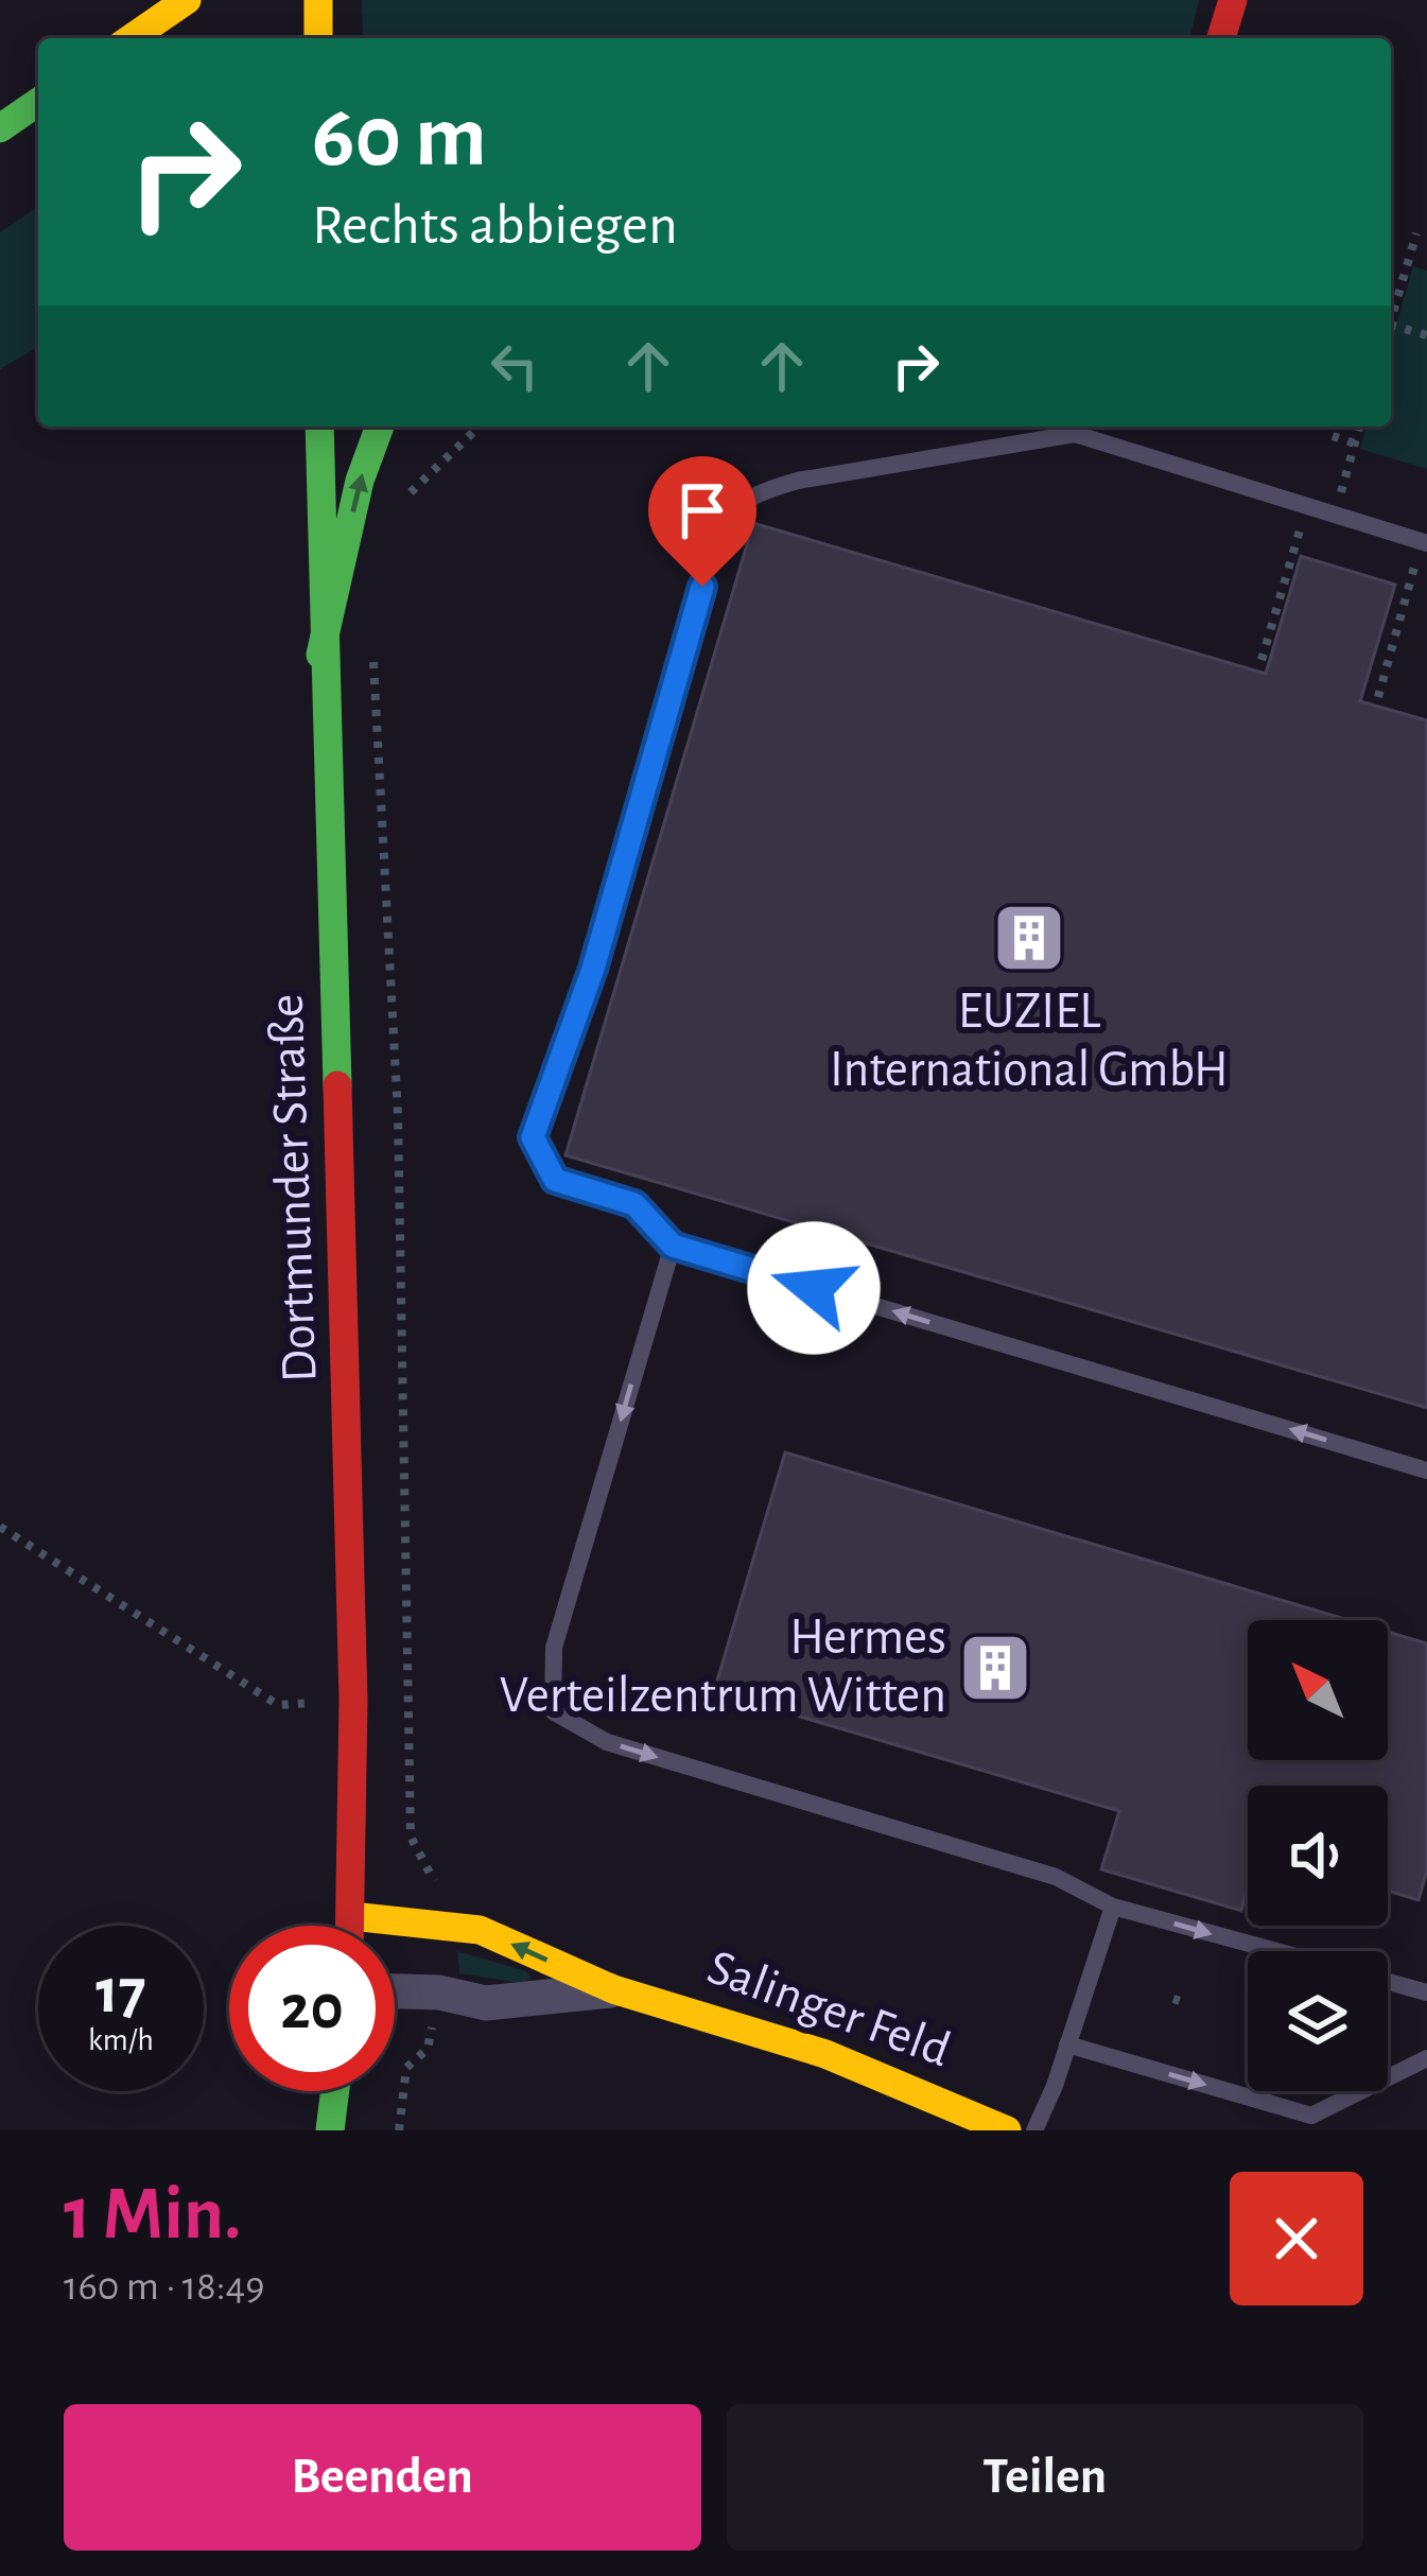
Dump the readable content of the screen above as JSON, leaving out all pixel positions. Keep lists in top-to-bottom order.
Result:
{
  "streets": {
    "main road": ["Dortmunder Straße", "Salinger Feld"]
  },
  "crossings": [
    ["Dortmunder Straße", "Salinger Feld"]
  ],
  "places": {
    "building": ["EUZIEL International GmbH", "Hermes Verteilzentrum Witten"]
  },
  "north": "top left",
  "page": {
    "turn": ["60 m", "Rechts abbiegen"],
    "speed": "17 km/h",
    "limit": "20",
    "heading": ["1 Min.", "160 m · 18:49"],
    "buttons": ["Beenden", "Teilen"]
  }
}
